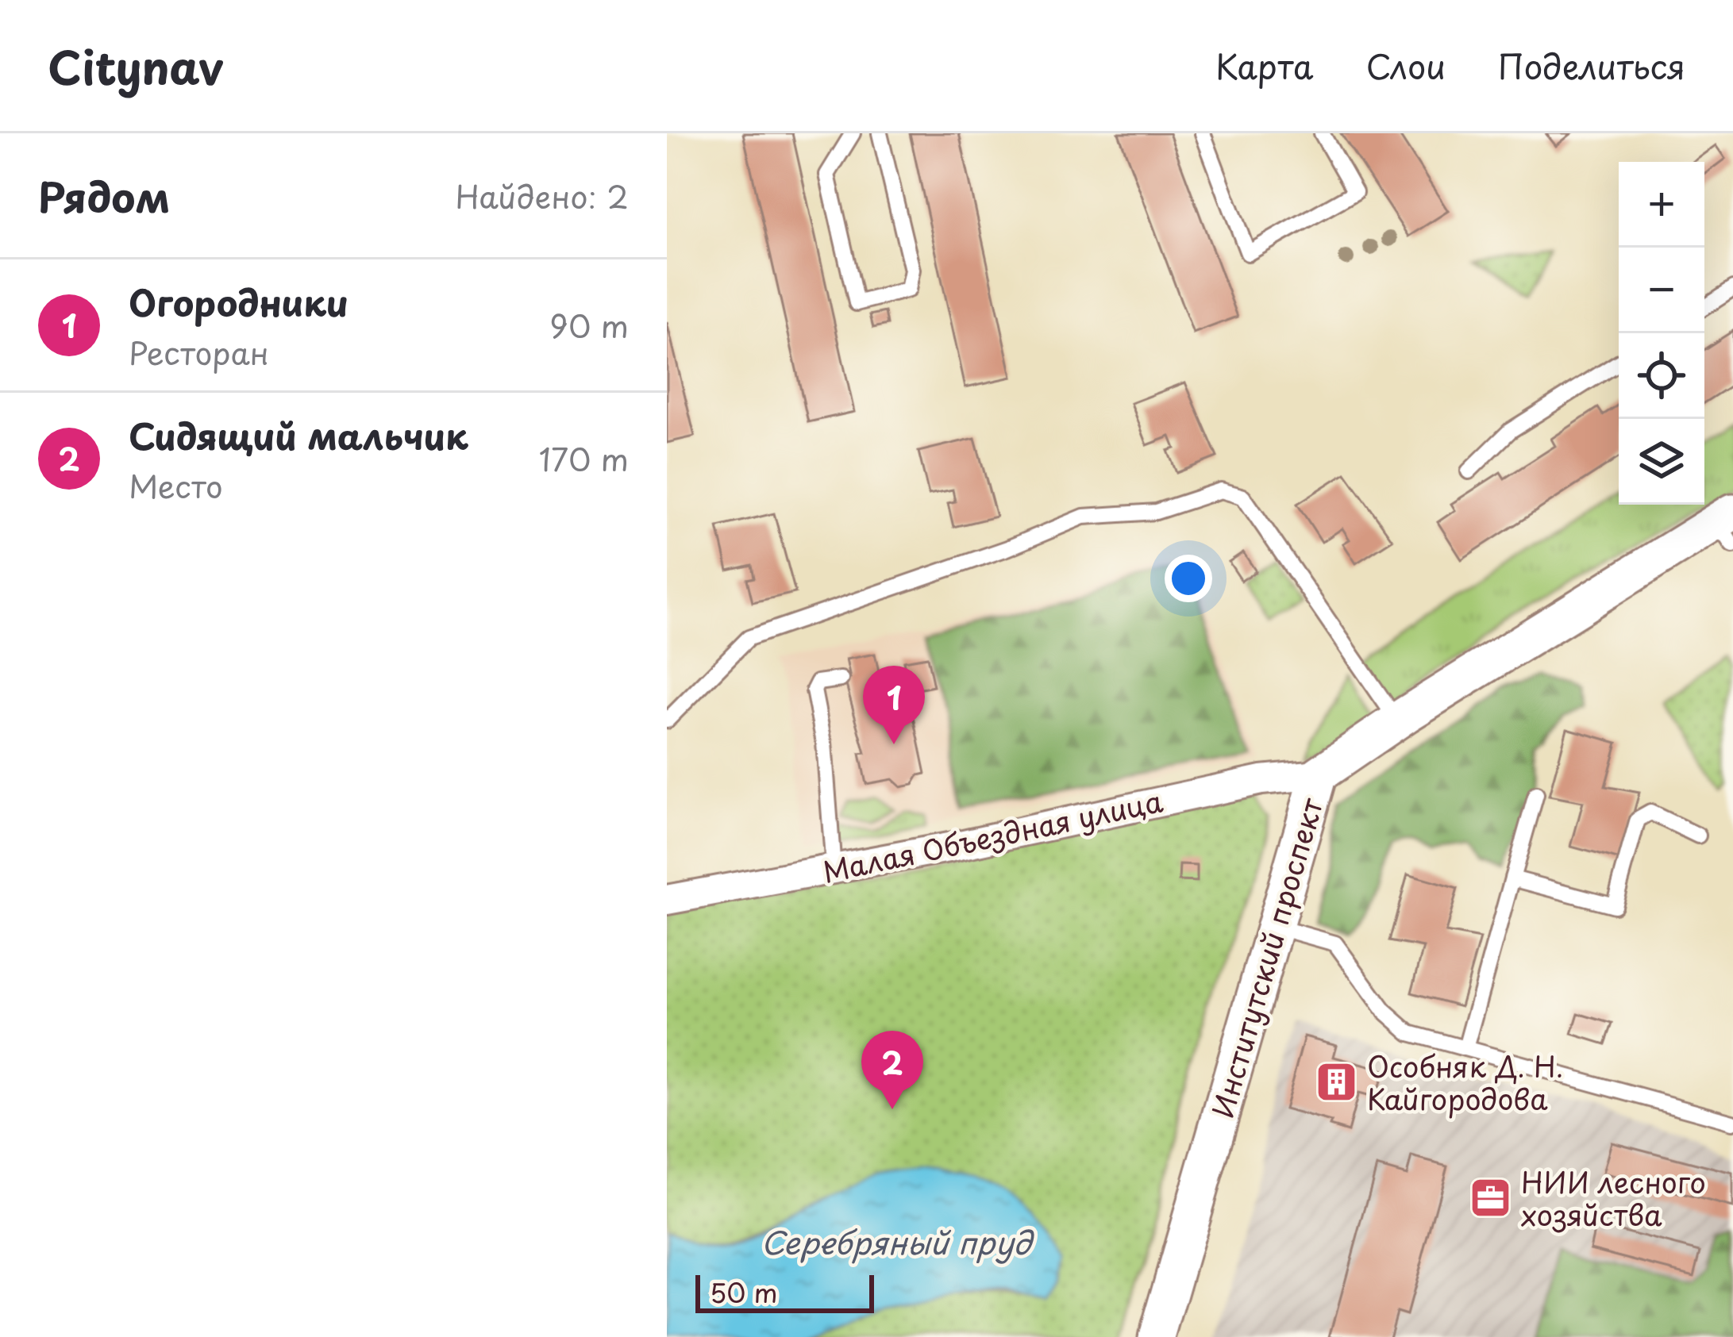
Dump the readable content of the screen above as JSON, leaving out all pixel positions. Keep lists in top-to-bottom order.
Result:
{
  "streets": {
    "street": ["Малая Объездная улица", "Институтский проспект"]
  },
  "crossings": [
    ["Малая Объездная улица", "Институтский проспект"]
  ],
  "water": ["Серебряный пруд"],
  "places": {
    "building": ["Особняк Д. Н. Кайгородова"],
    "office": ["НИИ лесного хозяйства"]
  },
  "scale_bar": "50 m",
  "page": {
    "header": "Citynav",
    "nav": ["Карта", "Слои", "Поделиться"],
    "heading": ["Рядом", "Найдено: 2"],
    "map_buttons": ["+", "−"],
    "list": [
      {
        "mark": "1",
        "name": "Огородники",
        "note": "Ресторан",
        "value": "90 m"
      },
      {
        "mark": "2",
        "name": "Сидящий мальчик",
        "note": "Место",
        "value": "170 m"
      }
    ],
    "pins": ["1", "2"],
    "scale": "50 m"
  }
}
